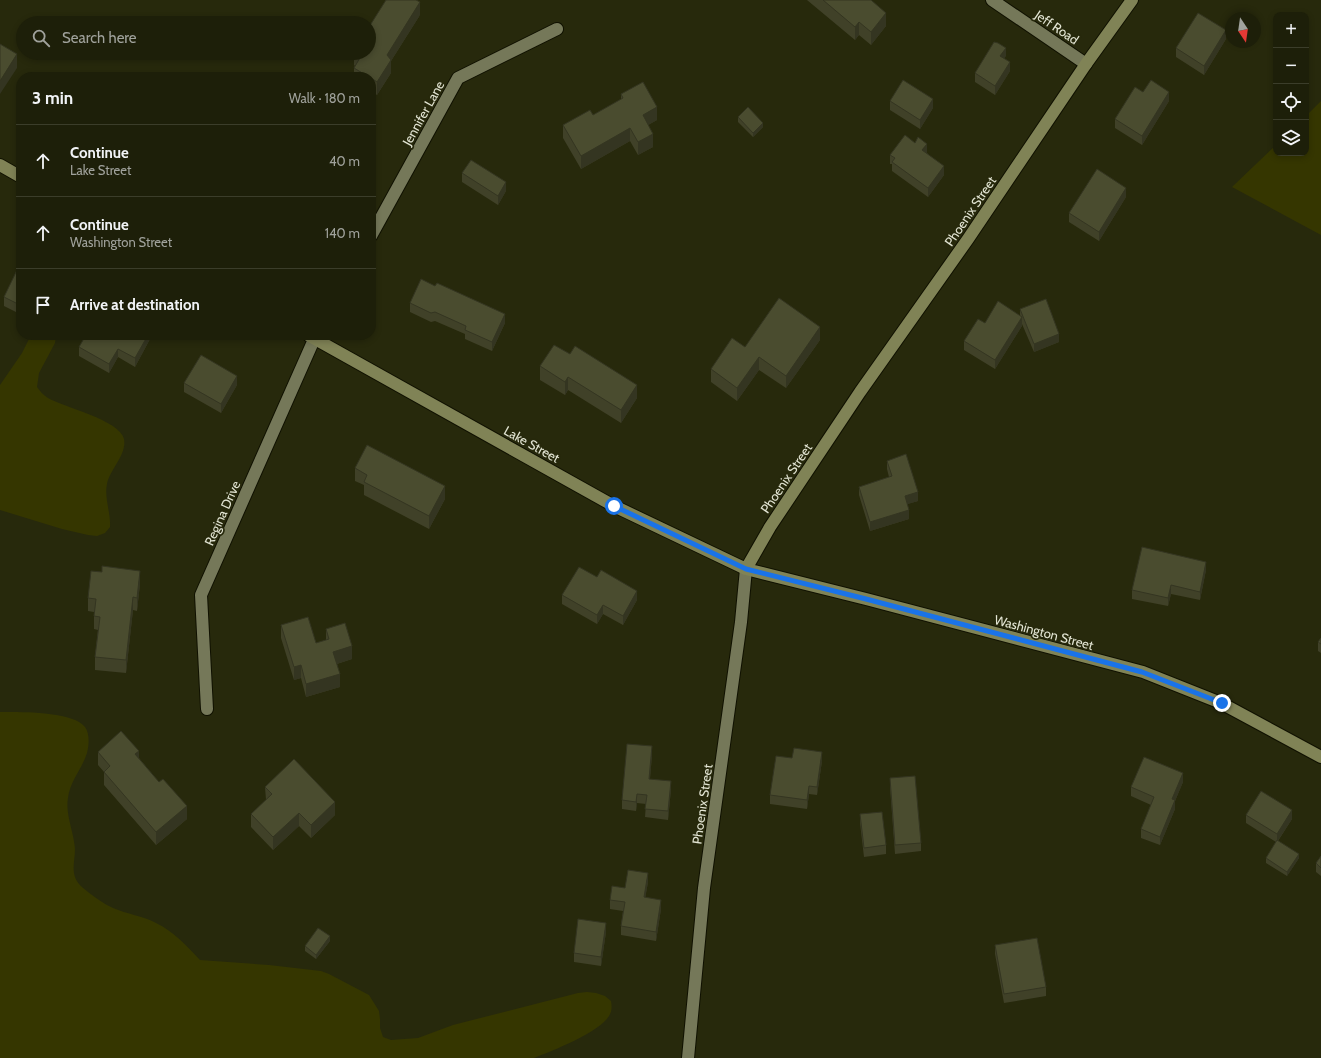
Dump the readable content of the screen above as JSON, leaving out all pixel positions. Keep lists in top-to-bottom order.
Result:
{
  "streets": {
    "street": [
      "Jeff Road",
      "Jennifer Lane",
      "Phoenix Street",
      "Lake Street",
      "Regina Drive",
      "Washington Street"
    ]
  },
  "crossings": [
    ["Jeff Road", "Phoenix Street"],
    ["Phoenix Street", "Lake Street"],
    ["Phoenix Street", "Washington Street"],
    ["Lake Street", "Washington Street"]
  ],
  "north": "bottom",
  "page": {
    "map_buttons": ["+", "−"],
    "search": "Search here",
    "heading": ["3 min", "Walk · 180 m"],
    "list": [
      ["Continue", "Lake Street", "40 m"],
      ["Continue", "Washington Street", "140 m"],
      "Arrive at destination"
    ]
  }
}
